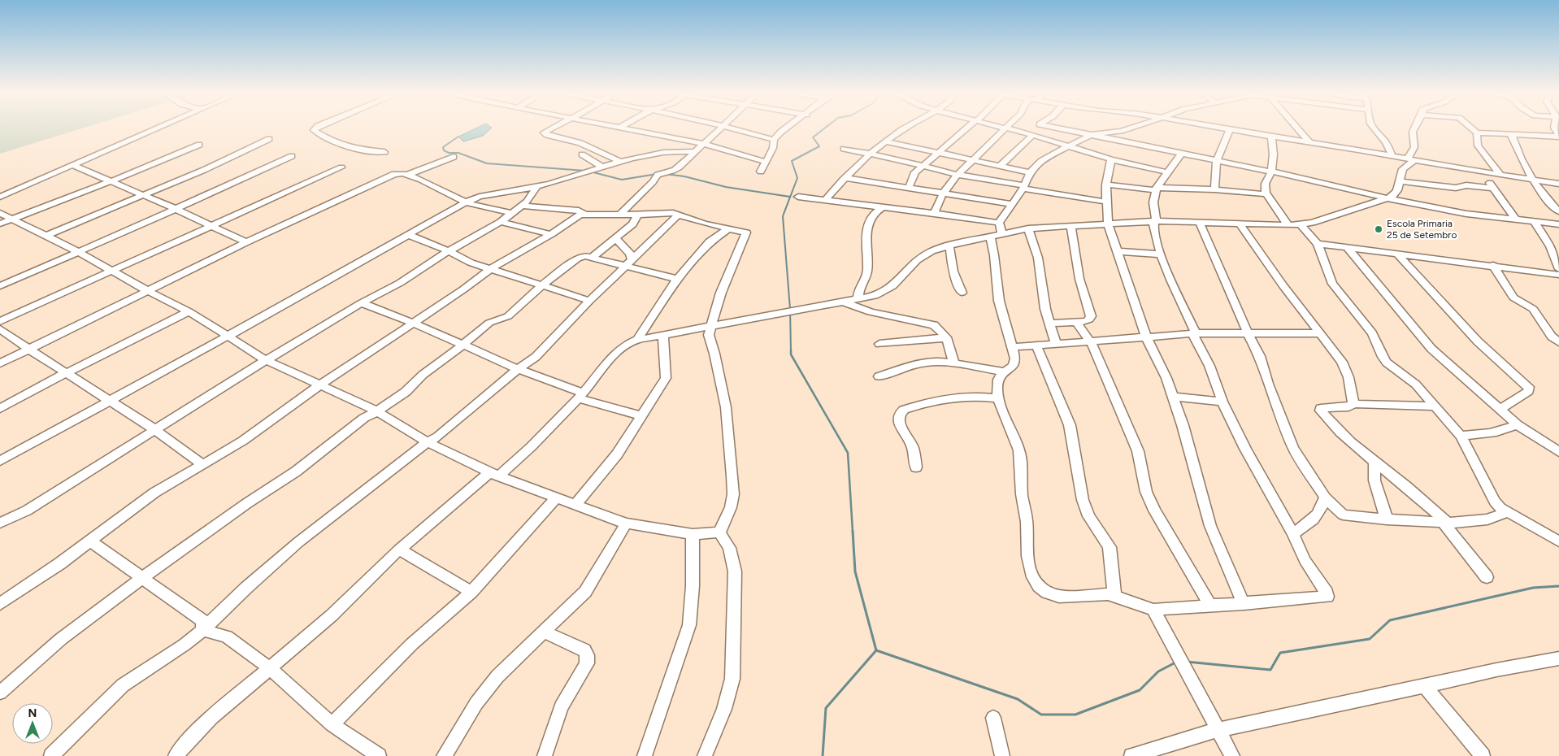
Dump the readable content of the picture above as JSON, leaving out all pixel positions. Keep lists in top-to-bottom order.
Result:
{
  "places": ["Escola Primaria 25 de Setembro"],
  "north": "top"
}
